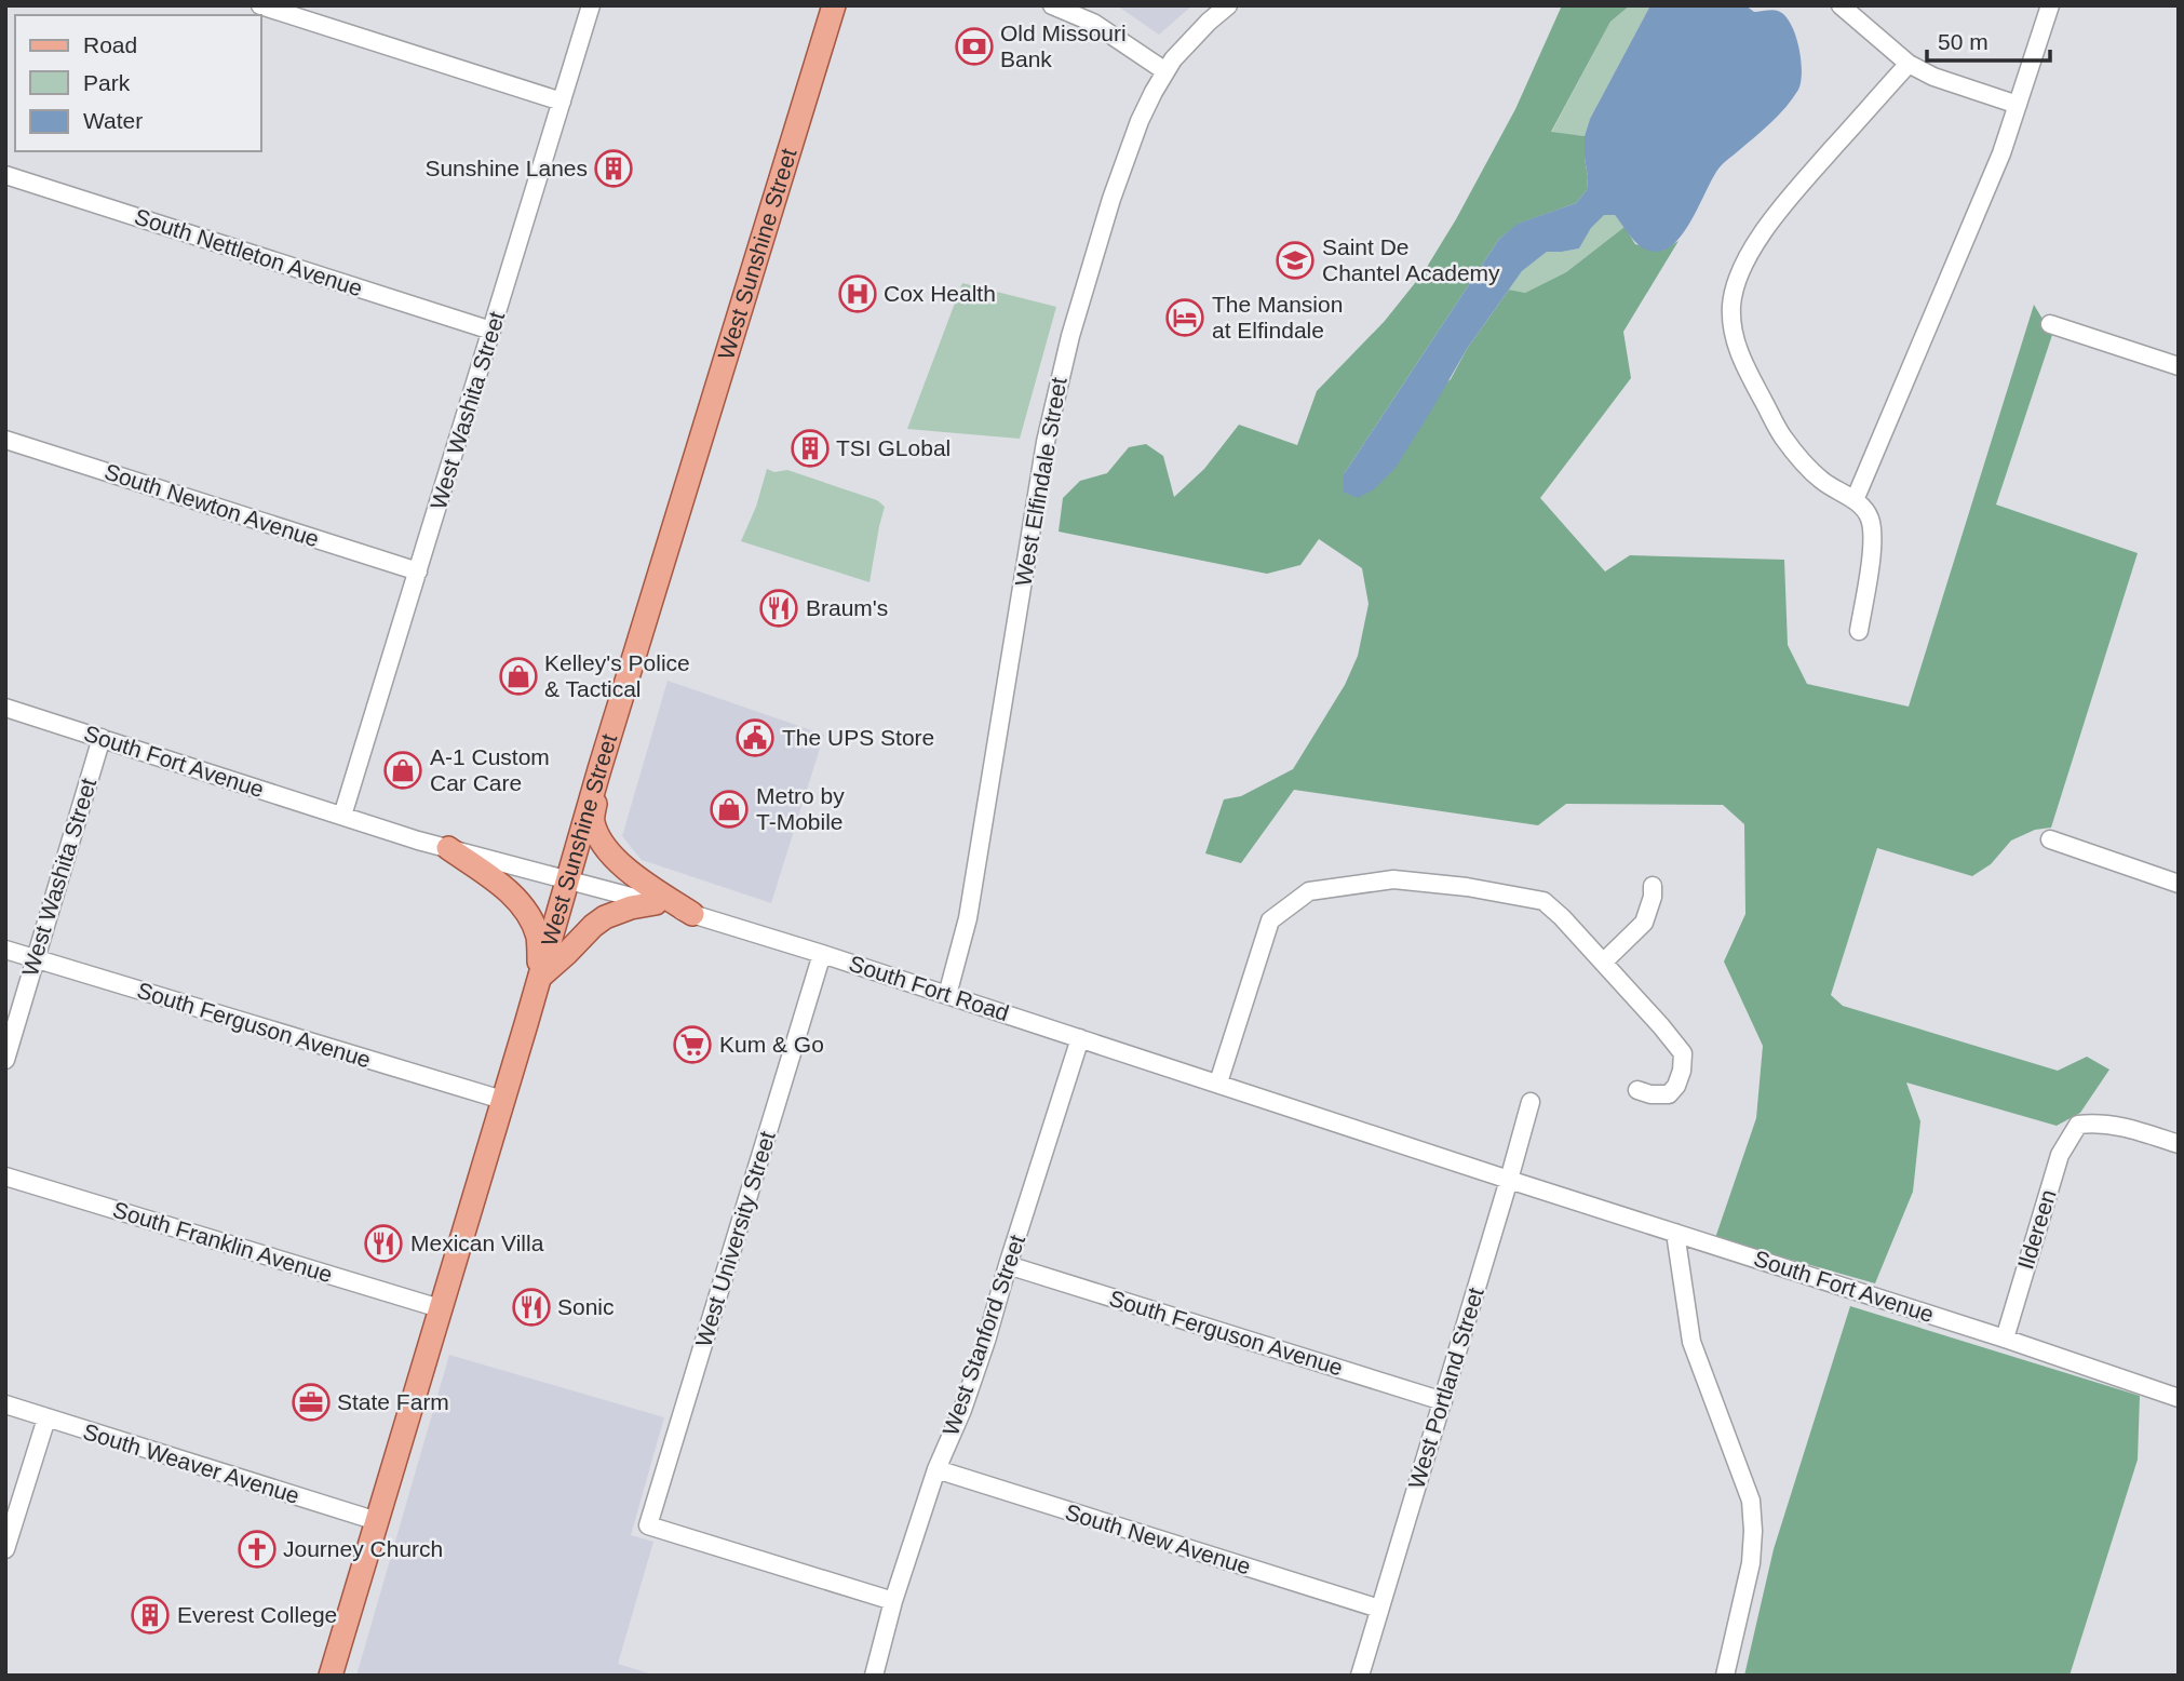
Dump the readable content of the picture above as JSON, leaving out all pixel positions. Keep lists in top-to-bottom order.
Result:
{
  "streets": {
    "main road": ["West Sunshine Street"],
    "street": [
      "South Nettleton Avenue",
      "West Washita Street",
      "West Elfindale Street",
      "South Newton Avenue",
      "South Fort Avenue",
      "South Fort Road",
      "South Ferguson Avenue",
      "Ildereen",
      "West University Street",
      "South Franklin Avenue",
      "West Stanford Street",
      "West Portland Street",
      "South Weaver Avenue",
      "South New Avenue"
    ]
  },
  "crossings": [
    ["South Nettleton Avenue", "West Washita Street"],
    ["West Sunshine Street", "South Fort Road"],
    ["West Sunshine Street", "South Ferguson Avenue"],
    ["West Sunshine Street", "South Franklin Avenue"],
    ["West Sunshine Street", "South Weaver Avenue"],
    ["West Washita Street", "South Newton Avenue"],
    ["West Washita Street", "South Fort Avenue"],
    ["West Washita Street", "South Fort Road"],
    ["West Washita Street", "South Ferguson Avenue"],
    ["West Elfindale Street", "South Fort Road"],
    ["South Fort Avenue", "South Fort Road"],
    ["South Fort Avenue", "Ildereen"],
    ["South Fort Avenue", "West Portland Street"],
    ["South Fort Road", "West University Street"],
    ["South Fort Road", "West Stanford Street"],
    ["South Fort Road", "West Portland Street"],
    ["South Ferguson Avenue", "West Stanford Street"],
    ["South Ferguson Avenue", "West Portland Street"],
    ["West University Street", "West Stanford Street"],
    ["West Stanford Street", "South New Avenue"],
    ["West Portland Street", "South New Avenue"]
  ],
  "places": {
    "bank": ["Old Missouri Bank"],
    "building": ["Sunshine Lanes", "TSI GLobal", "Everest College"],
    "school or university": ["Saint De Chantel Academy"],
    "hospital": ["Cox Health"],
    "hotel": ["The Mansion at Elfindale"],
    "restaurant": ["Braum's", "Mexican Villa", "Sonic"],
    "shop": ["Kelley's Police & Tactical", "A-1 Custom Car Care", "Metro by T-Mobile"],
    "public building": ["The UPS Store"],
    "supermarket": ["Kum & Go"],
    "office": ["State Farm"],
    "church": ["Journey Church"]
  },
  "legend": ["Road", "Park", "Water"],
  "scale_bar": "50 m"
}
